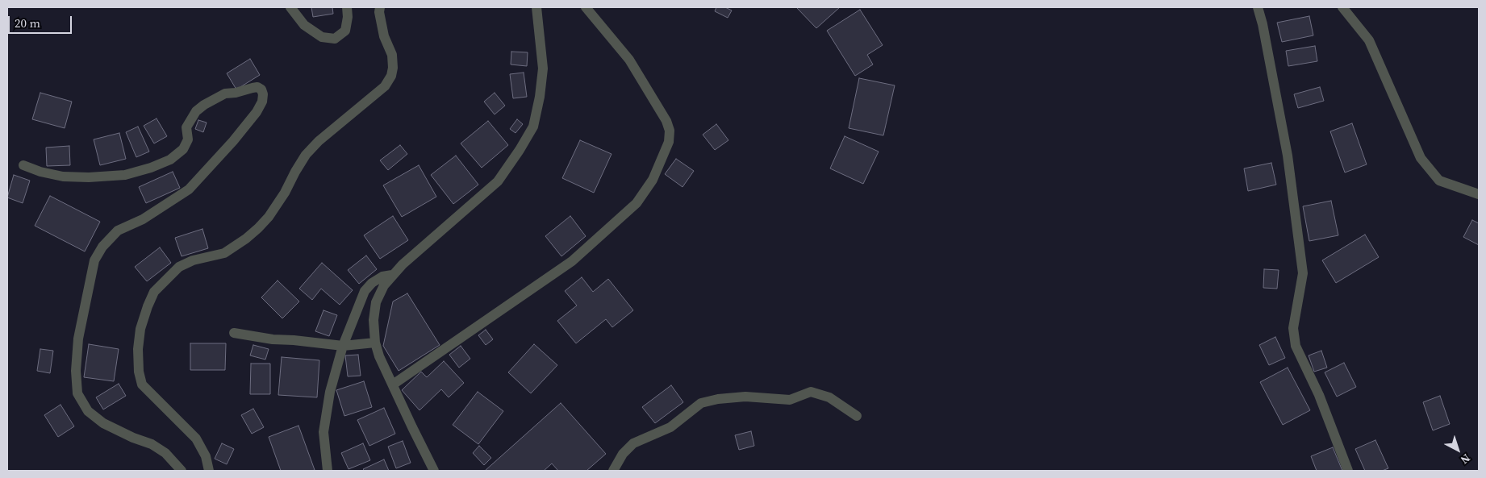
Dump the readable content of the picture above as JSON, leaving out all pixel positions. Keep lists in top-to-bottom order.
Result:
{
  "scale_bar": "20 m",
  "north": "bottom right"
}
